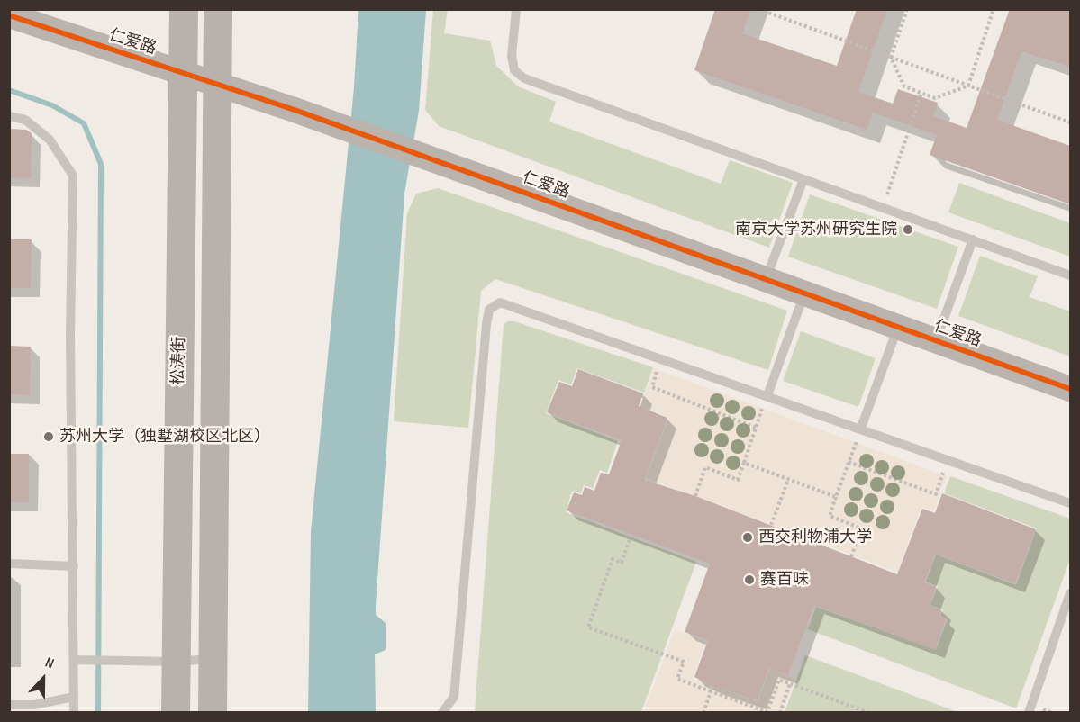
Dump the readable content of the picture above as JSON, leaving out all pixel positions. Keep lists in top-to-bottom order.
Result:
{
  "streets": {
    "main road": ["仁爱路", "松涛街"]
  },
  "crossings": [
    ["仁爱路", "松涛街"]
  ],
  "places": [
    "南京大学苏州研究生院",
    "苏州大学（独墅湖校区北区）",
    "西交利物浦大学",
    "赛百味"
  ],
  "north": "top"
}
